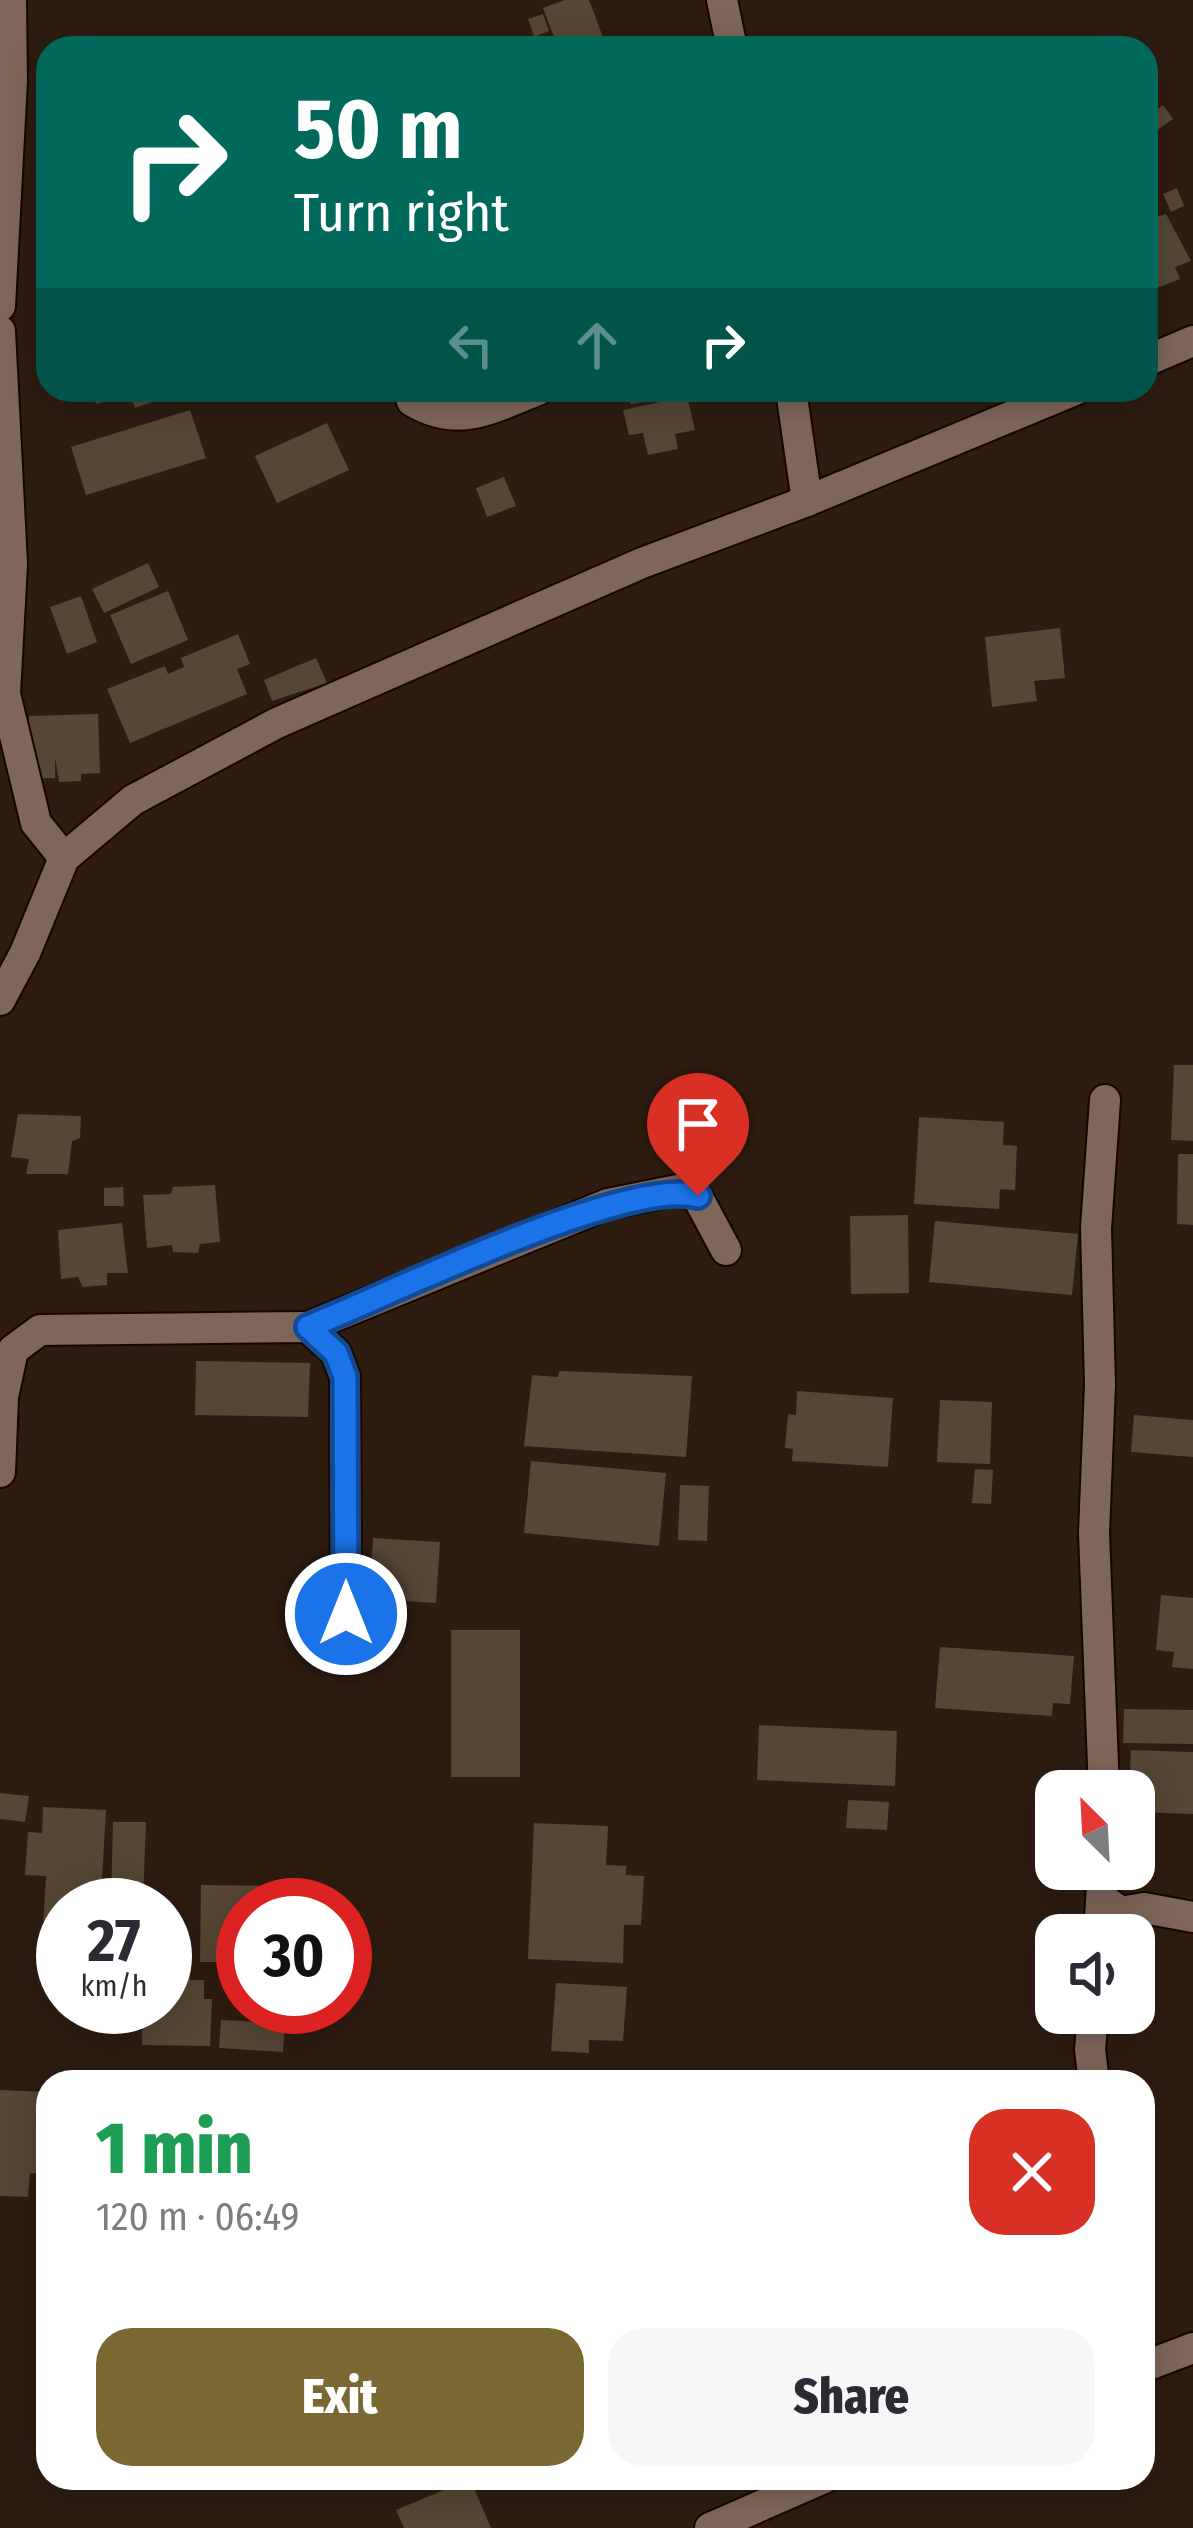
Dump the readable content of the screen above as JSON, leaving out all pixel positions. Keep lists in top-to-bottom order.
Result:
{
  "north": "top left",
  "page": {
    "turn": ["50 m", "Turn right"],
    "speed": "27 km/h",
    "limit": "30",
    "heading": ["1 min", "120 m · 06:49"],
    "buttons": ["Exit", "Share"]
  }
}
